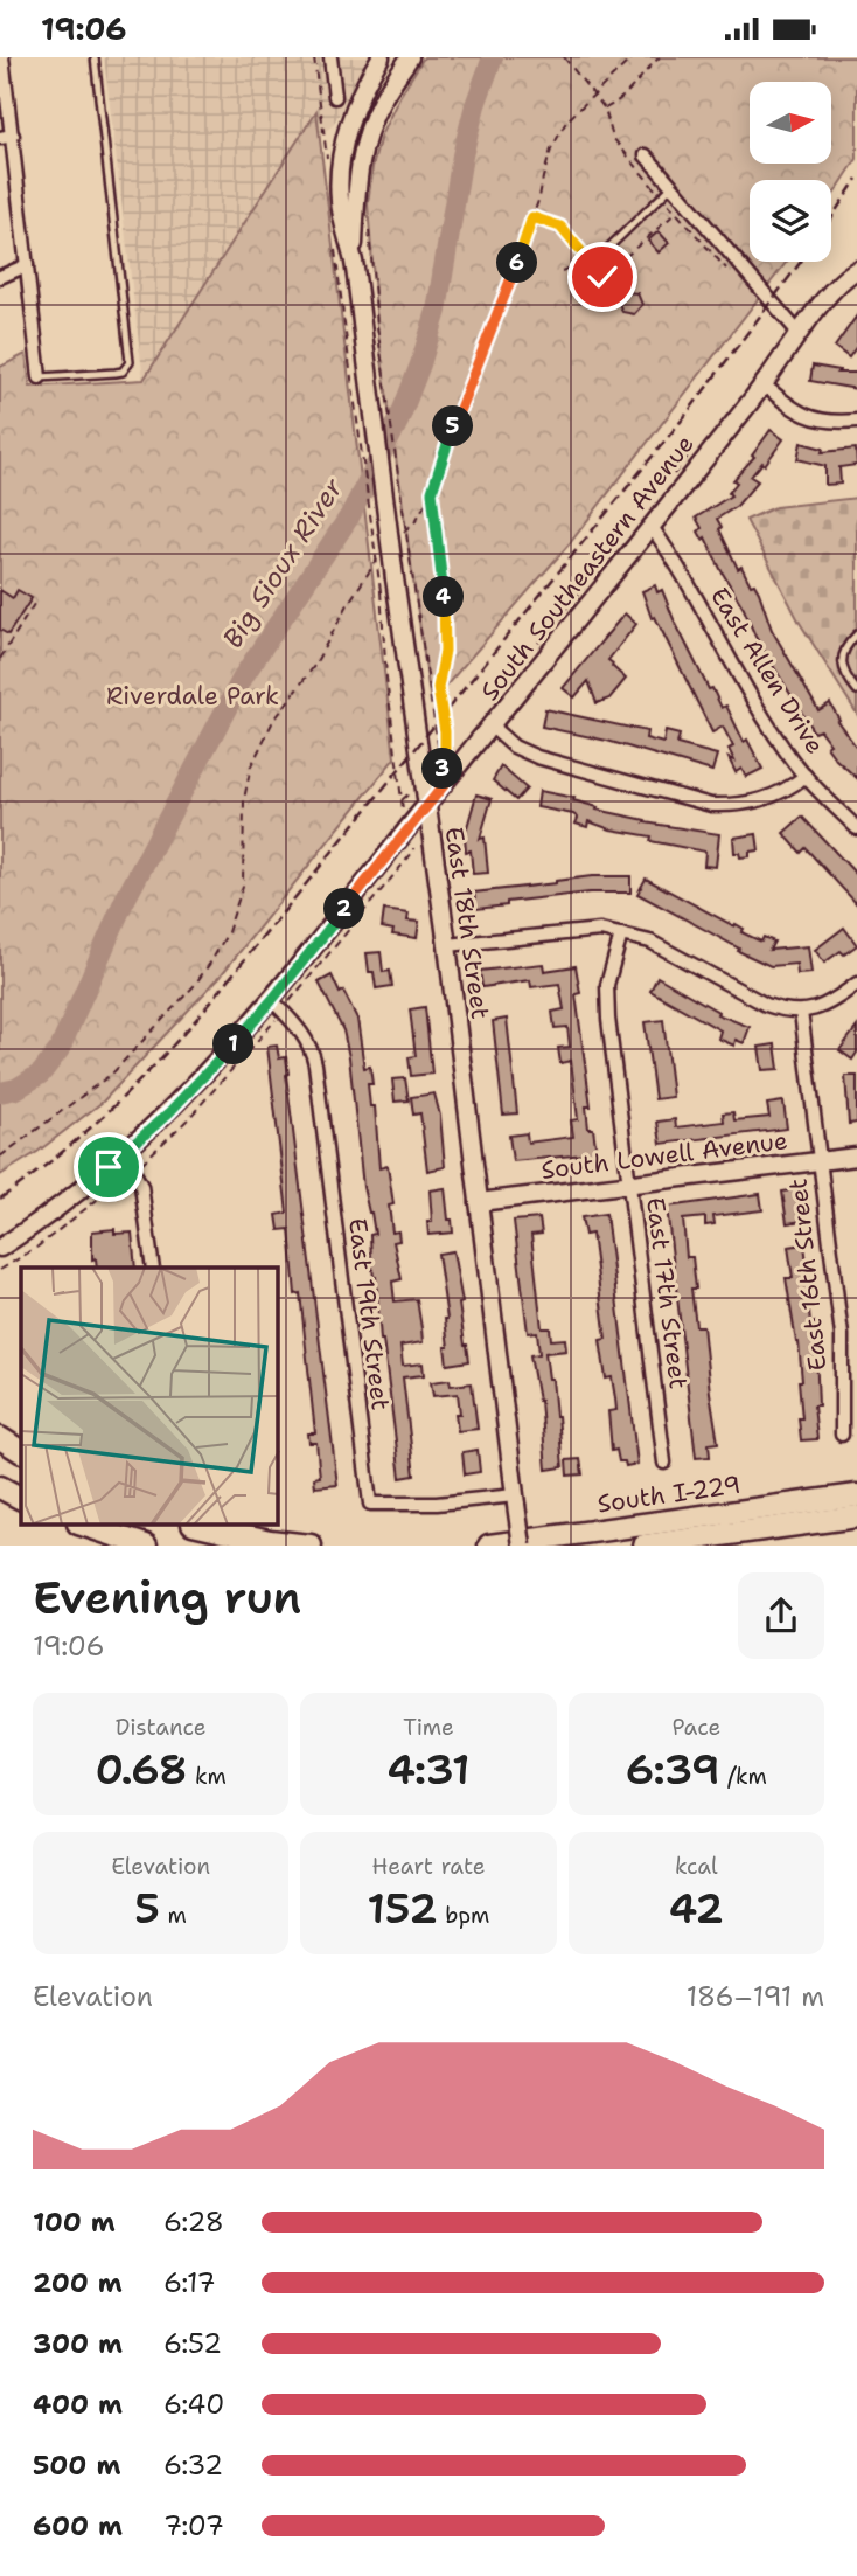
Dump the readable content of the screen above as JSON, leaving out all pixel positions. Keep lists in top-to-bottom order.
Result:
{
  "streets": {
    "highway": ["South I-229"],
    "street": [
      "South Southeastern Avenue",
      "East Allen Drive",
      "East 18th Street",
      "South Lowell Avenue",
      "East 16th Street",
      "East 17th Street",
      "East 19th Street"
    ]
  },
  "crossings": [
    ["South Southeastern Avenue", "East Allen Drive"],
    ["South Southeastern Avenue", "East 18th Street"],
    ["South Southeastern Avenue", "East 19th Street"],
    ["East 18th Street", "South Lowell Avenue"],
    ["East 18th Street", "East 19th Street"],
    ["South Lowell Avenue", "East 16th Street"],
    ["South Lowell Avenue", "East 17th Street"]
  ],
  "water": ["Big Sioux River"],
  "parks": ["Riverdale Park"],
  "north": "right",
  "page": {
    "status": "19:06",
    "pins": [
      "6",
      "5",
      "4",
      "3",
      "2",
      "1"
    ],
    "heading": ["Evening run", "19:06"],
    "stats": [
      ["Distance", "0.68 km"],
      ["Time", "4:31"],
      ["Pace", "6:39 /km"],
      ["Elevation", "5 m"],
      ["Heart rate", "152 bpm"],
      ["kcal", "42"]
    ],
    "chart": ["Elevation", "186–191 m"],
    "list": [
      {
        "name": "100 m",
        "note": "6:28"
      },
      {
        "name": "200 m",
        "note": "6:17"
      },
      {
        "name": "300 m",
        "note": "6:52"
      },
      {
        "name": "400 m",
        "note": "6:40"
      },
      {
        "name": "500 m",
        "note": "6:32"
      },
      {
        "name": "600 m",
        "note": "7:07"
      }
    ]
  }
}
